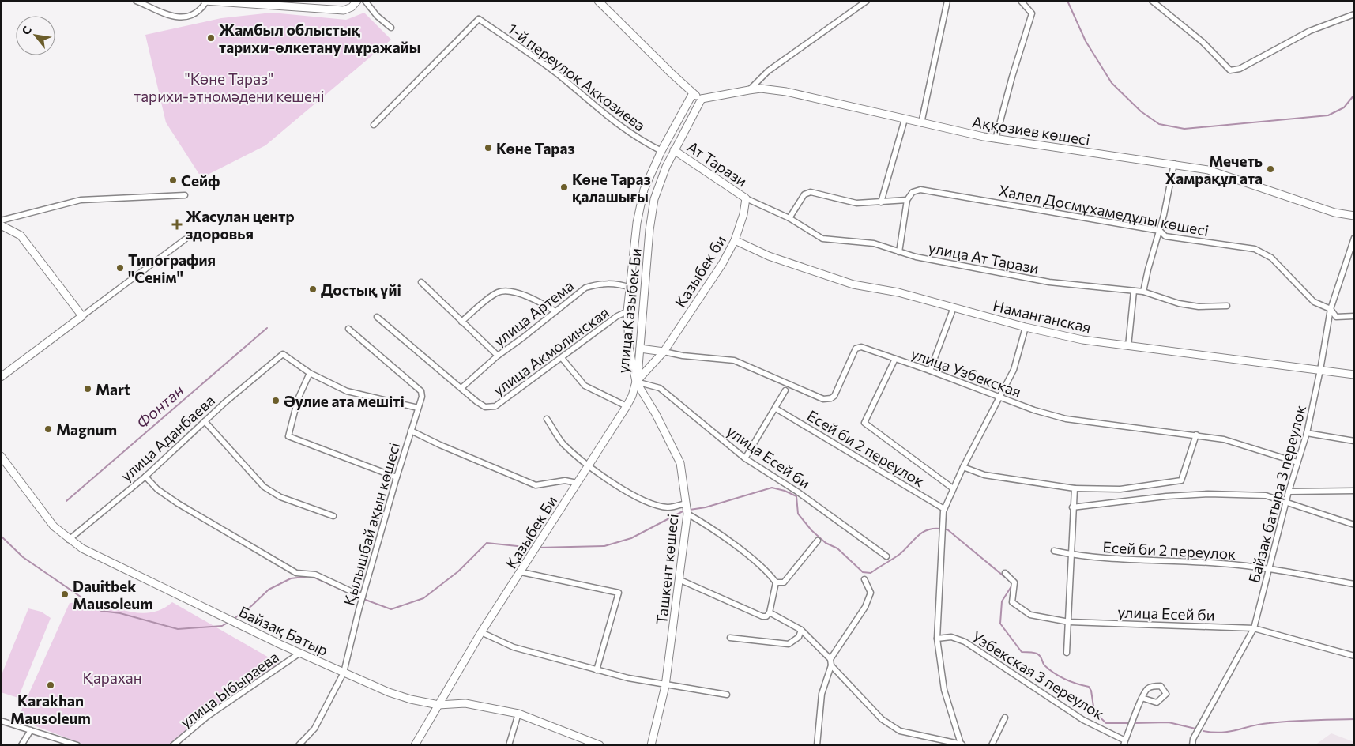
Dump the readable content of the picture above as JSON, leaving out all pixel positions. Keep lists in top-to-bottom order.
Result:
{
  "streets": {
    "street": [
      "1-й переулок Аккозиева",
      "Аққозиев көшесі",
      "Ат Тарази",
      "Халел Досмұхамедұлы көшесі",
      "улица Ат Тарази",
      "Казыбек би",
      "улица Казыбек Би",
      "улица Артема",
      "Наманганская",
      "улица Акмолинская",
      "улица Узбекская",
      "улица Аданбаева",
      "Есей би 2 переулок",
      "улица Есей би",
      "Байзак батыра 3 переулок",
      "Қылышбай ақын көшесі",
      "Қазыбек Би",
      "Ташкент көшесі",
      "Байзақ Батыр",
      "Узбекская 3 переулок",
      "улица Ыбыраева"
    ]
  },
  "crossings": [
    ["1-й переулок Аккозиева", "улица Казыбек Би"],
    ["Аққозиев көшесі", "улица Казыбек Би"],
    ["Ат Тарази", "улица Ат Тарази"],
    ["Ат Тарази", "Казыбек би"],
    ["Ат Тарази", "улица Казыбек Би"],
    ["Халел Досмұхамедұлы көшесі", "Байзак батыра 3 переулок"],
    ["улица Ат Тарази", "Казыбек би"],
    ["Казыбек би", "улица Казыбек Би"],
    ["Казыбек би", "Наманганская"],
    ["Казыбек би", "улица Узбекская"],
    ["Казыбек би", "улица Есей би"],
    ["Казыбек би", "Қазыбек Би"],
    ["Казыбек би", "Ташкент көшесі"],
    ["улица Казыбек Би", "улица Артема"],
    ["улица Казыбек Би", "улица Акмолинская"],
    ["улица Казыбек Би", "улица Есей би"],
    ["улица Казыбек Би", "Қазыбек Би"],
    ["улица Казыбек Би", "Ташкент көшесі"],
    ["улица Артема", "улица Акмолинская"],
    ["Наманганская", "Байзак батыра 3 переулок"],
    ["улица Узбекская", "Байзак батыра 3 переулок"],
    ["улица Аданбаева", "Байзақ Батыр"],
    ["Есей би 2 переулок", "Байзак батыра 3 переулок"],
    ["улица Есей би", "Байзак батыра 3 переулок"],
    ["улица Есей би", "Қазыбек Би"],
    ["улица Есей би", "Ташкент көшесі"],
    ["Қылышбай ақын көшесі", "Байзақ Батыр"],
    ["Қазыбек Би", "Ташкент көшесі"],
    ["Қазыбек Би", "Байзақ Батыр"],
    ["Байзақ Батыр", "улица Ыбыраева"]
  ],
  "water": ["Фонтан"],
  "parks": ["\"Көне Тараз\" тарихи-этномәдени кешені", "Қарахан"],
  "places": {
    "other": [
      "Жамбыл облыстық тарихи-өлкетану мұражайы",
      "Көне Тараз",
      "Мечеть Хамрақұл ата",
      "Сейф",
      "Көне Тараз қалашығы",
      "Типография \"Сенім\"",
      "Достық үйі",
      "Mart",
      "Әулие ата мешіті",
      "Magnum",
      "Dauitbek Mausoleum",
      "Karakhan Mausoleum"
    ],
    "health": ["Жасулан центр здоровья"]
  },
  "north": "top left"
}
